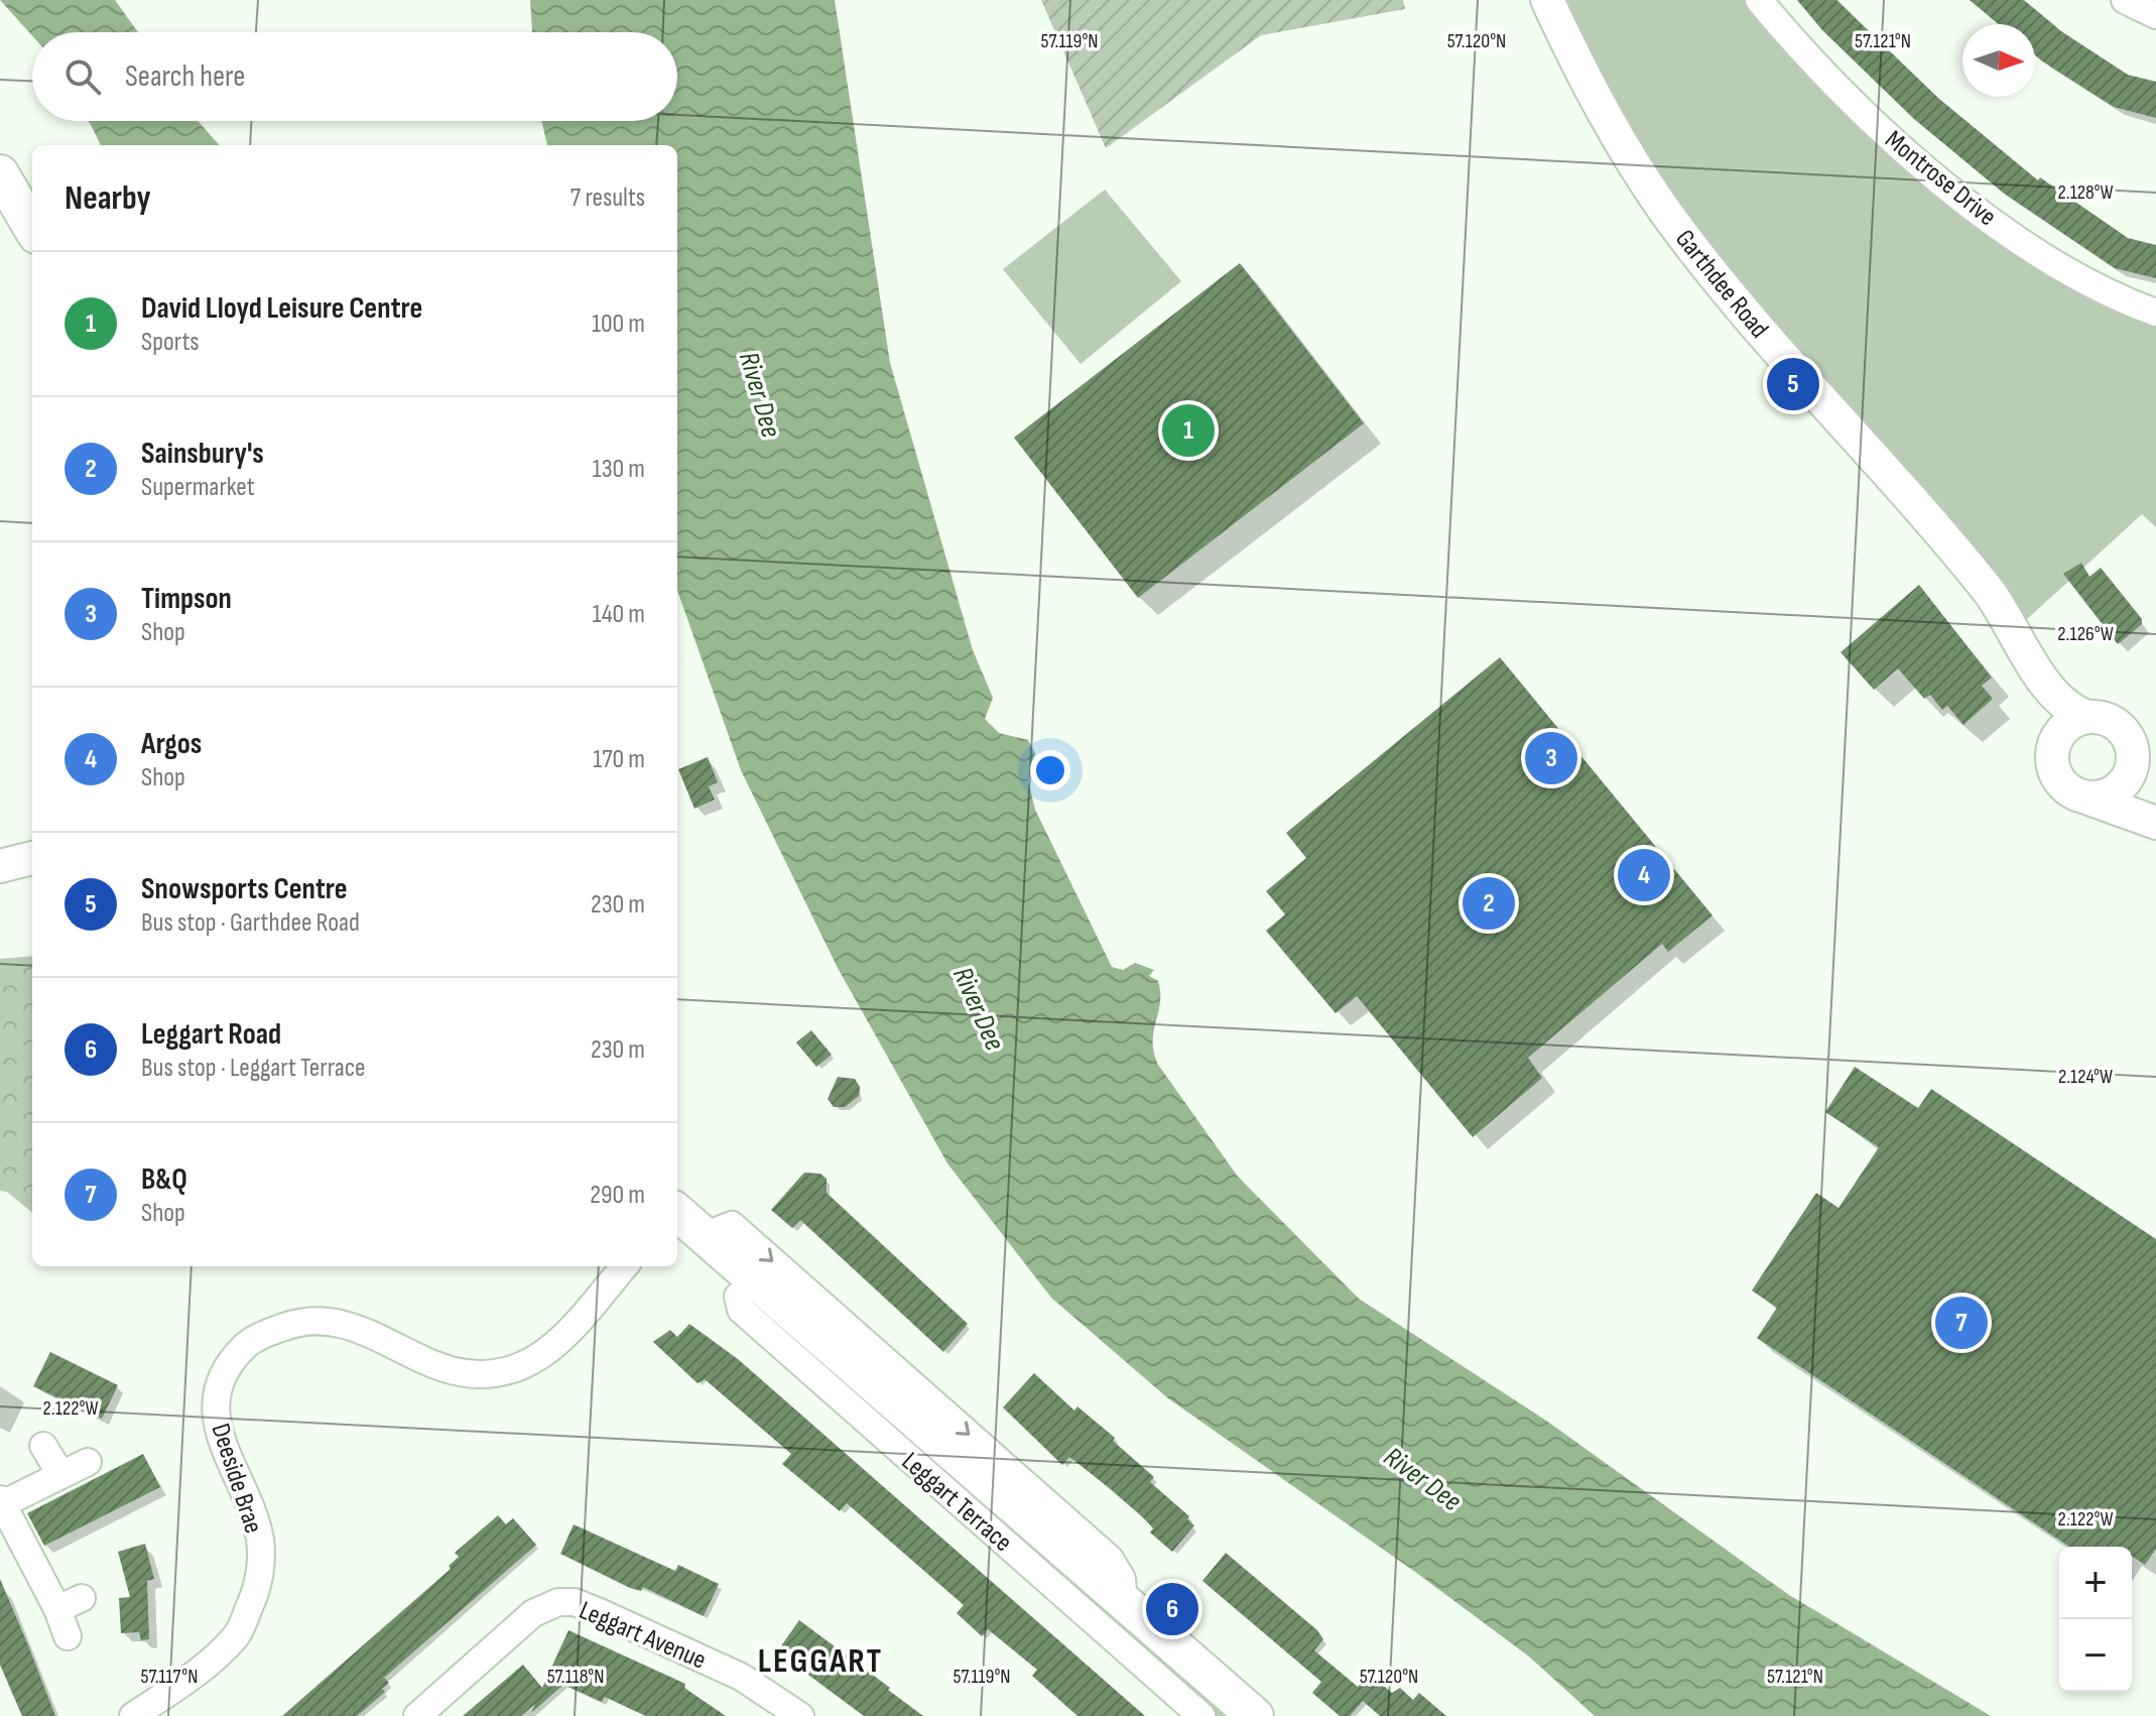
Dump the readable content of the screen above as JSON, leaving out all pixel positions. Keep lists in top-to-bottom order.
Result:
{
  "streets": {
    "main road": ["Leggart Terrace"],
    "street": [
      "Montrose Drive",
      "Garthdee Road",
      "Deeside Brae",
      "Leggart Avenue"
    ]
  },
  "districts": ["LEGGART"],
  "water": ["River Dee"],
  "north": "right",
  "page": {
    "search": "Search here",
    "heading": ["Nearby", "7 results"],
    "list": [
      {
        "mark": "1",
        "name": "David Lloyd Leisure Centre",
        "note": "Sports",
        "value": "100 m"
      },
      {
        "mark": "2",
        "name": "Sainsbury's",
        "note": "Supermarket",
        "value": "130 m"
      },
      {
        "mark": "3",
        "name": "Timpson",
        "note": "Shop",
        "value": "140 m"
      },
      {
        "mark": "4",
        "name": "Argos",
        "note": "Shop",
        "value": "170 m"
      },
      {
        "mark": "5",
        "name": "Snowsports Centre",
        "note": "Bus stop · Garthdee Road",
        "value": "230 m"
      },
      {
        "mark": "6",
        "name": "Leggart Road",
        "note": "Bus stop · Leggart Terrace",
        "value": "230 m"
      },
      {
        "mark": "7",
        "name": "B&Q",
        "note": "Shop",
        "value": "290 m"
      }
    ],
    "pins": [
      "5",
      "1",
      "3",
      "4",
      "2",
      "7",
      "6"
    ],
    "map_buttons": ["+", "−"]
  },
  "coordinates": [
    "57.119°N",
    "57.120°N",
    "57.121°N",
    "2.128°W",
    "2.126°W",
    "2.124°W",
    "2.122°W",
    "57.117°N",
    "57.118°N"
  ]
}
